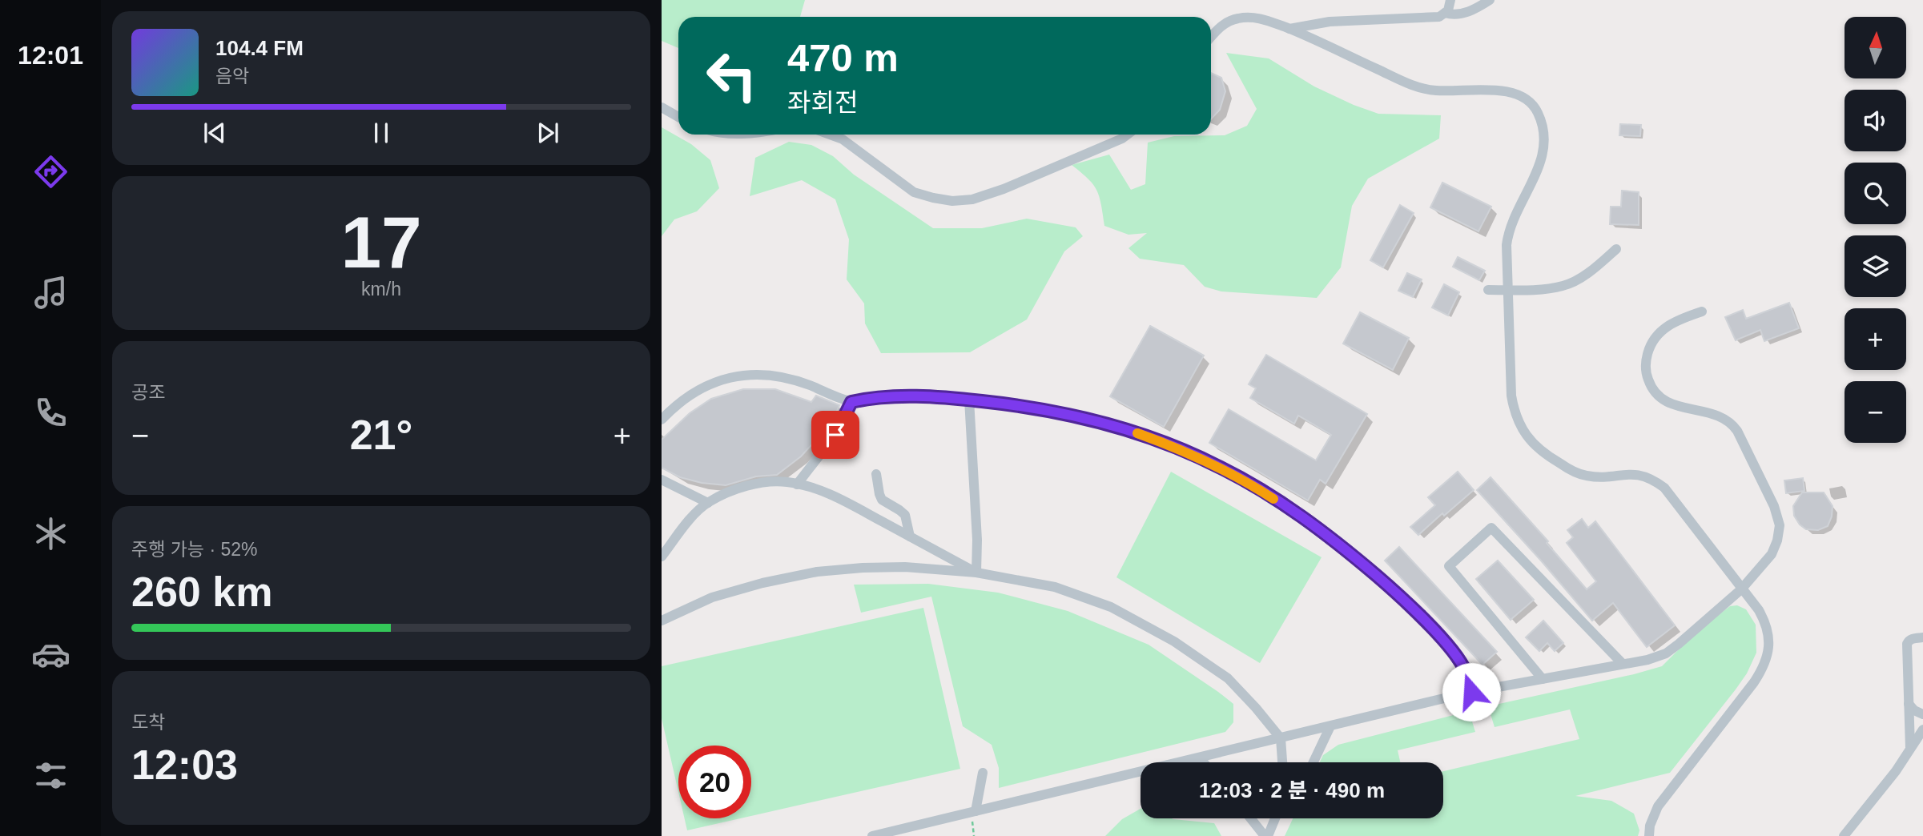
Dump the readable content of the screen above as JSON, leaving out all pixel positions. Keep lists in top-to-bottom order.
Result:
{
  "north": "top",
  "page": {
    "tabs": "12:01",
    "map_buttons": ["+", "−"],
    "turn": ["470 m", "좌회전"],
    "song": ["104.4 FM", "음악"],
    "tile": [
      ["17", "km/h"],
      "공조",
      ["주행 가능 · 52%", "260 km"],
      ["도착", "12:03"]
    ],
    "heat": ["−", "21°", "+"],
    "limit": "20",
    "trip": "12:03 · 2 분 · 490 m"
  }
}
